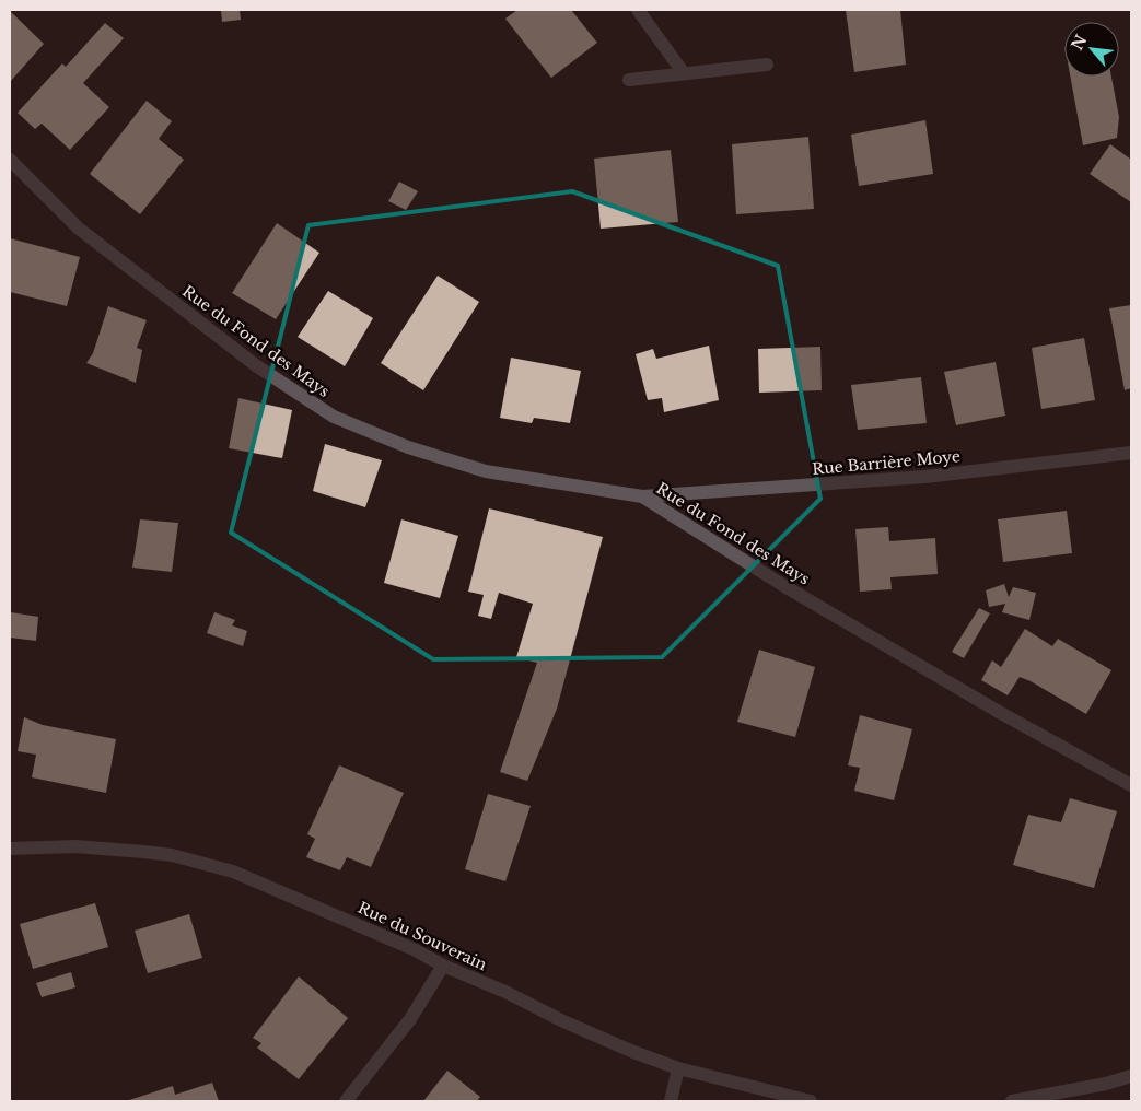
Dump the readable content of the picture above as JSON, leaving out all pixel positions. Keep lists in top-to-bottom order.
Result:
{
  "streets": {
    "street": ["Rue du Fond des Mays", "Rue Barrière Moye", "Rue du Souverain"]
  },
  "crossings": [
    ["Rue du Fond des Mays", "Rue Barrière Moye"]
  ],
  "north": "top left"
}
